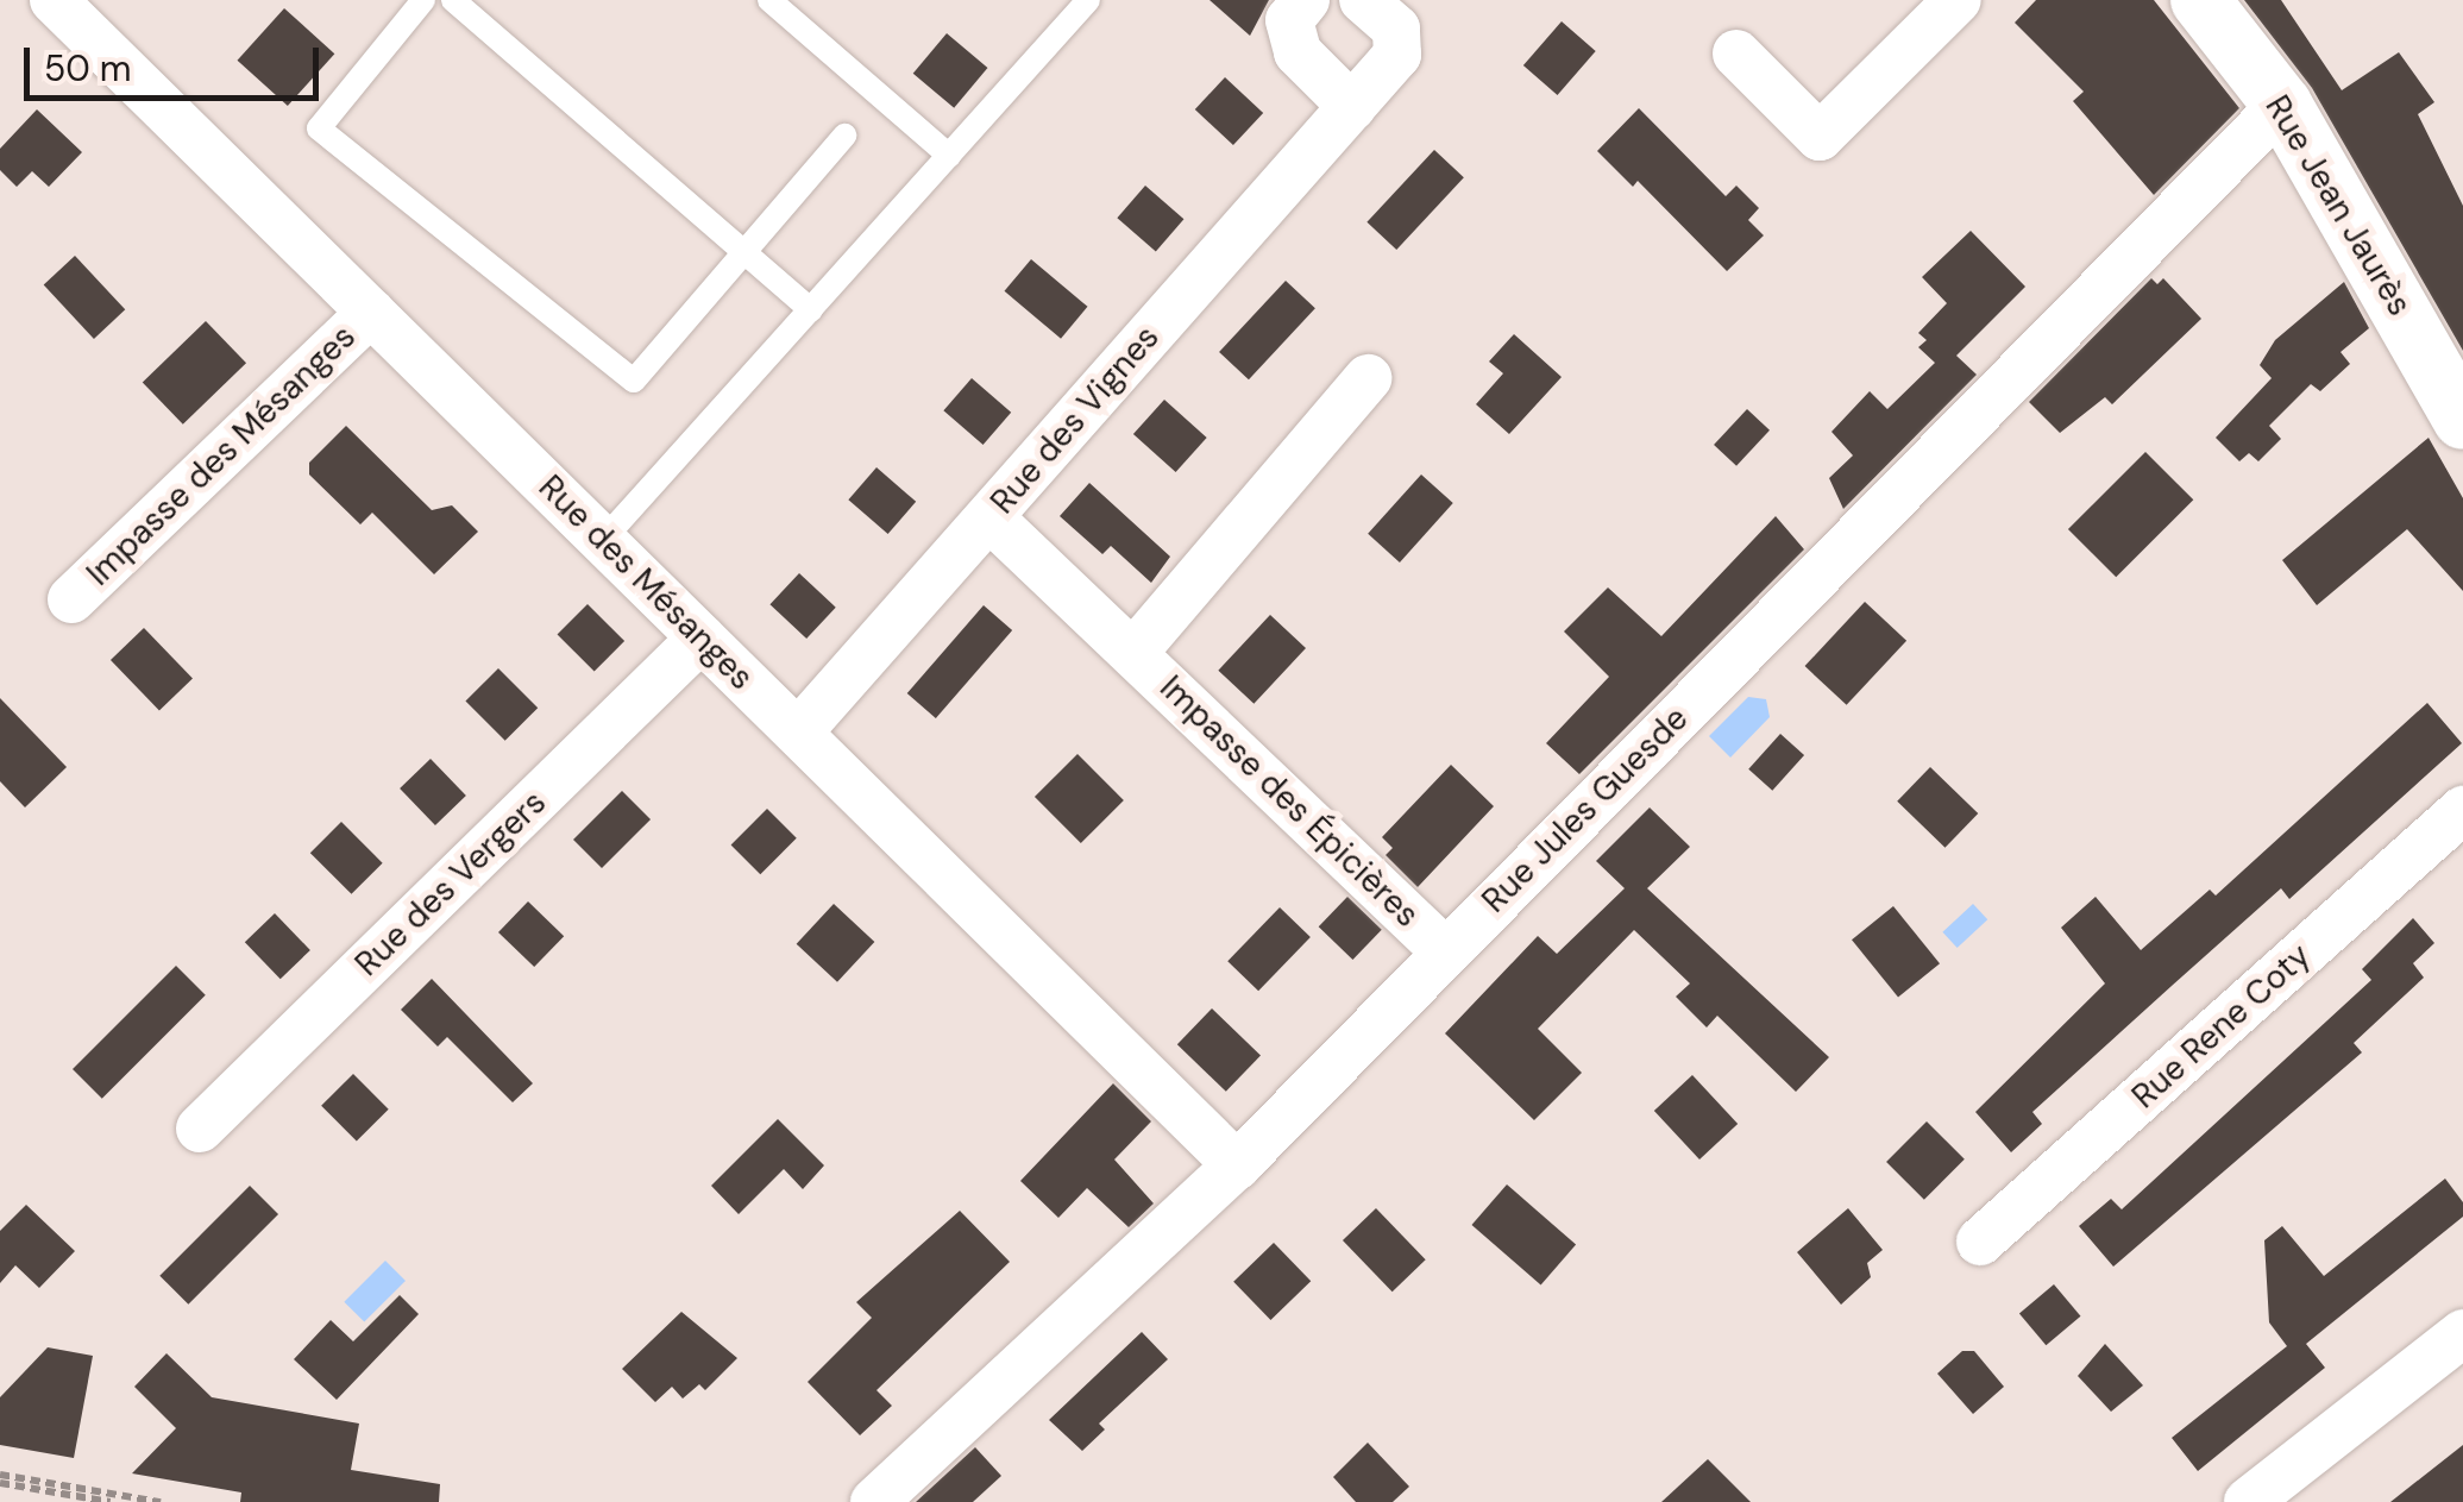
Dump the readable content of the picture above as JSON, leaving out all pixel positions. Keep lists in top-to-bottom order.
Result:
{
  "streets": {
    "street": [
      "Rue Jean Jaurès",
      "Rue des Vignes",
      "Impasse des Mésanges",
      "Rue des Mésanges",
      "Impasse des Épicières",
      "Rue Jules Guesde",
      "Rue des Vergers",
      "Rue Rene Coty"
    ]
  },
  "crossings": [
    ["Rue Jean Jaurès", "Rue Jules Guesde"],
    ["Rue des Vignes", "Rue des Mésanges"],
    ["Rue des Vignes", "Impasse des Épicières"],
    ["Impasse des Mésanges", "Rue des Mésanges"],
    ["Rue des Mésanges", "Rue Jules Guesde"],
    ["Rue des Mésanges", "Rue des Vergers"],
    ["Impasse des Épicières", "Rue Jules Guesde"]
  ],
  "scale_bar": "50 m"
}
